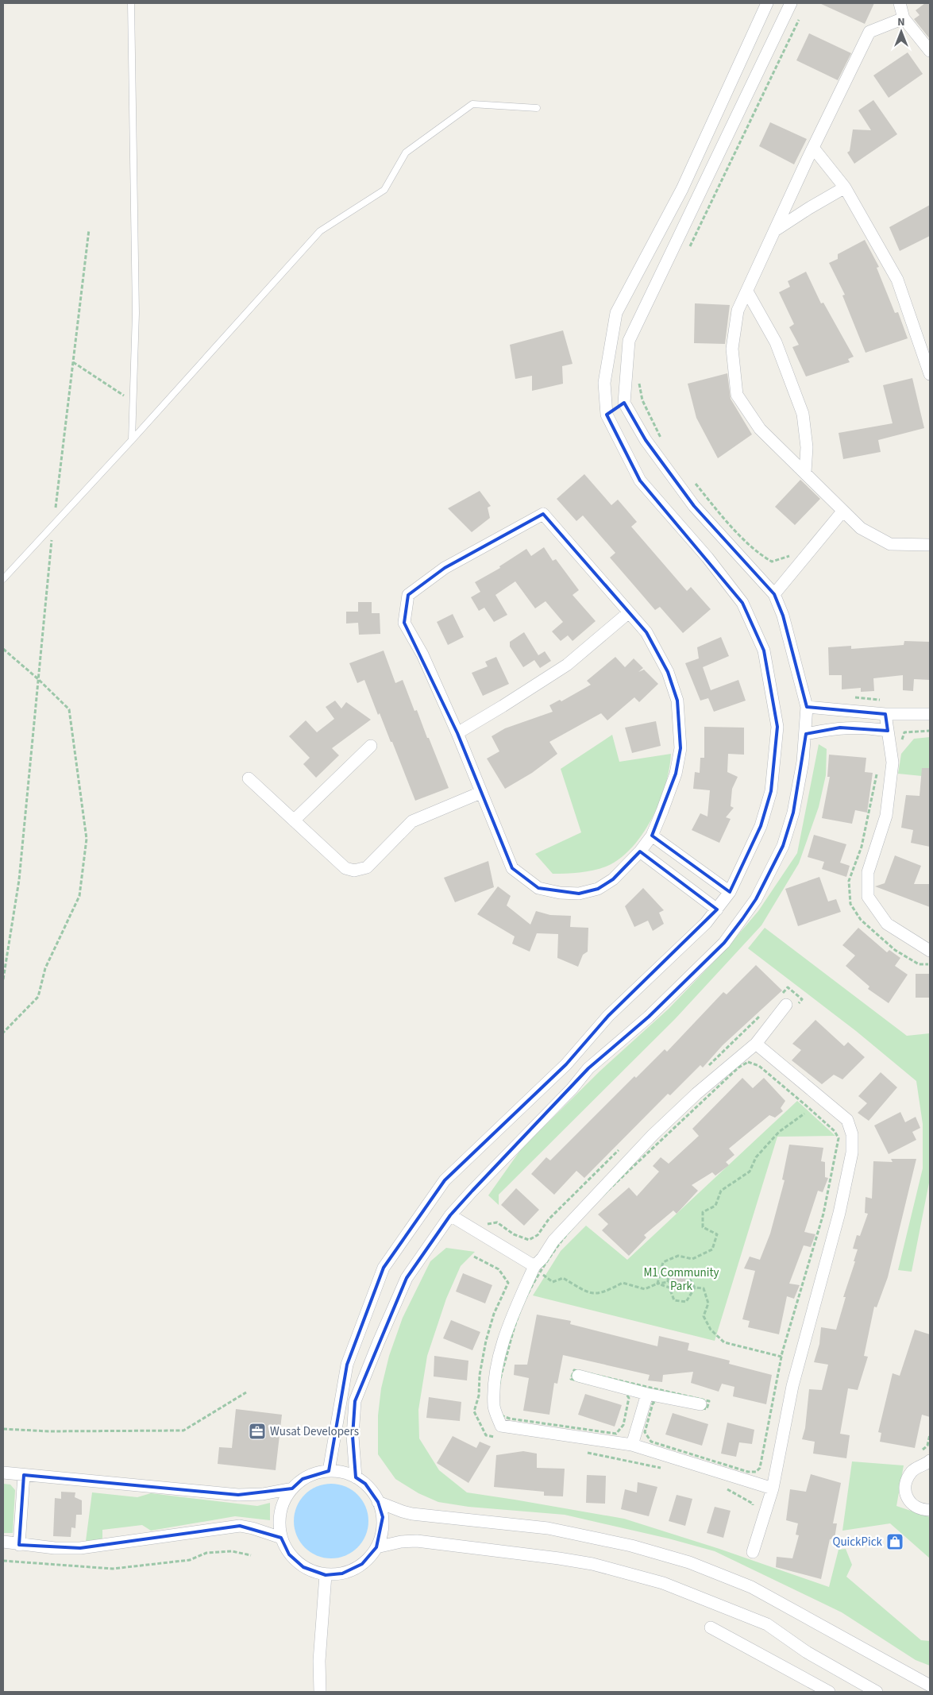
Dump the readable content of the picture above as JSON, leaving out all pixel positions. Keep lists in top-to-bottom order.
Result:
{
  "parks": ["M1 Community Park"],
  "places": {
    "office": ["Wusat Developers"],
    "shop": ["QuickPick"]
  },
  "north": "top"
}
